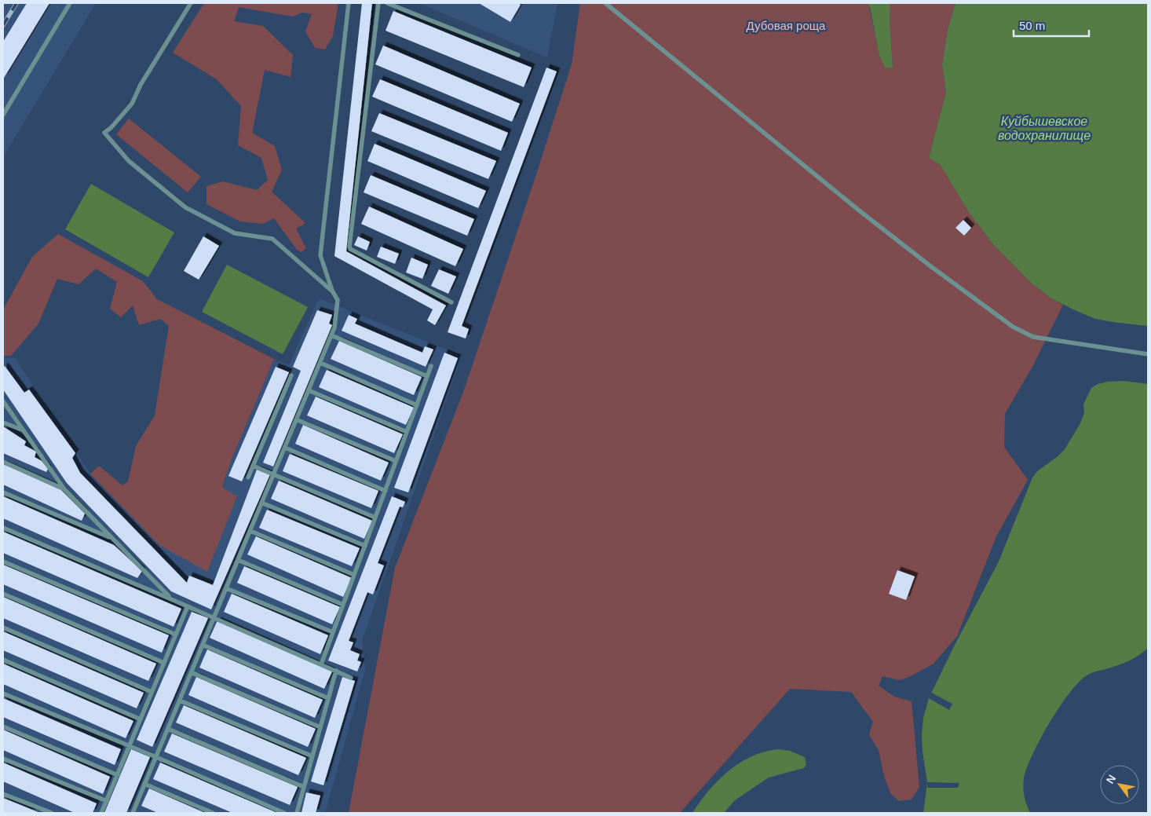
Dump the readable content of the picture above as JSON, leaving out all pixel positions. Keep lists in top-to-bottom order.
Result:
{
  "water": ["Куйбышевское водохранилище"],
  "parks": ["Дубовая роща"],
  "scale_bar": "50 m",
  "north": "top left"
}
